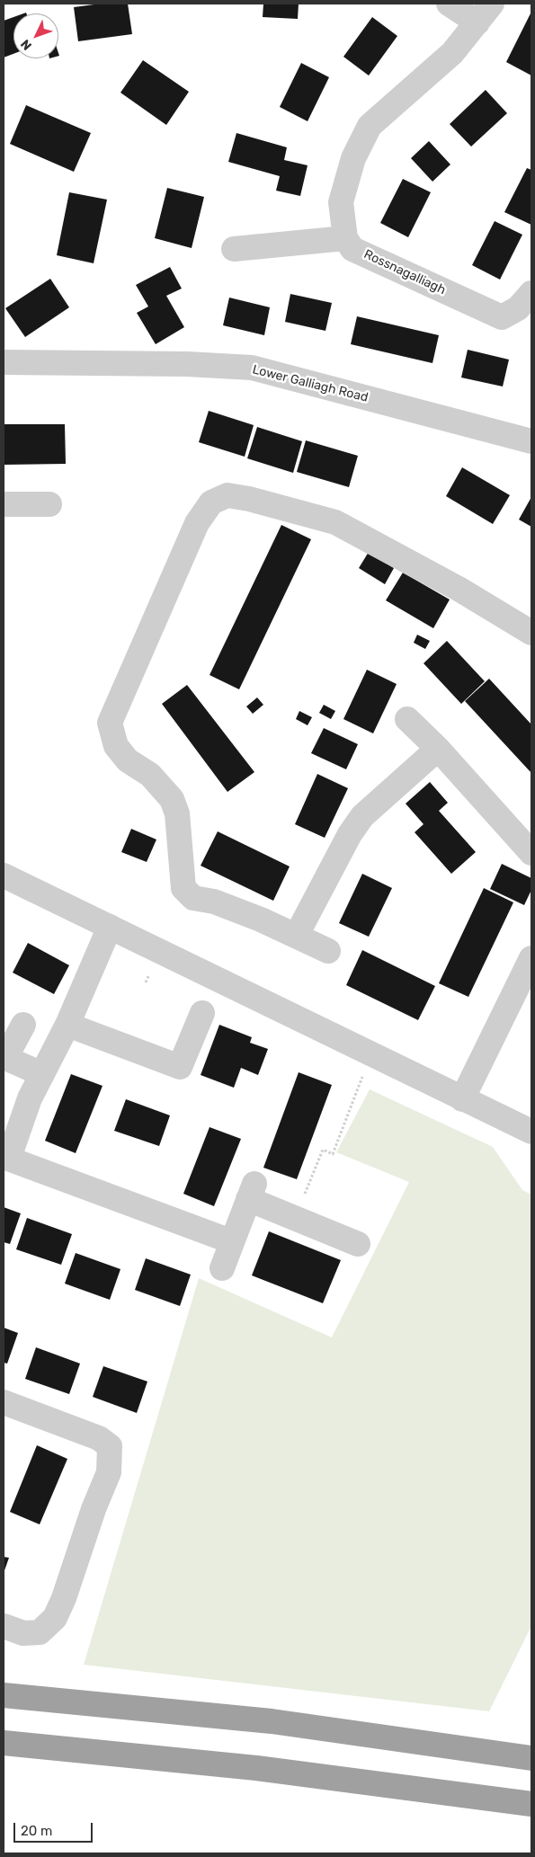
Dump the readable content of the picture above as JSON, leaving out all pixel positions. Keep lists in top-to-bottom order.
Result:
{
  "streets": {
    "street": ["Rossnagalliagh", "Lower Galliagh Road"]
  },
  "scale_bar": "20 m",
  "north": "bottom left"
}
